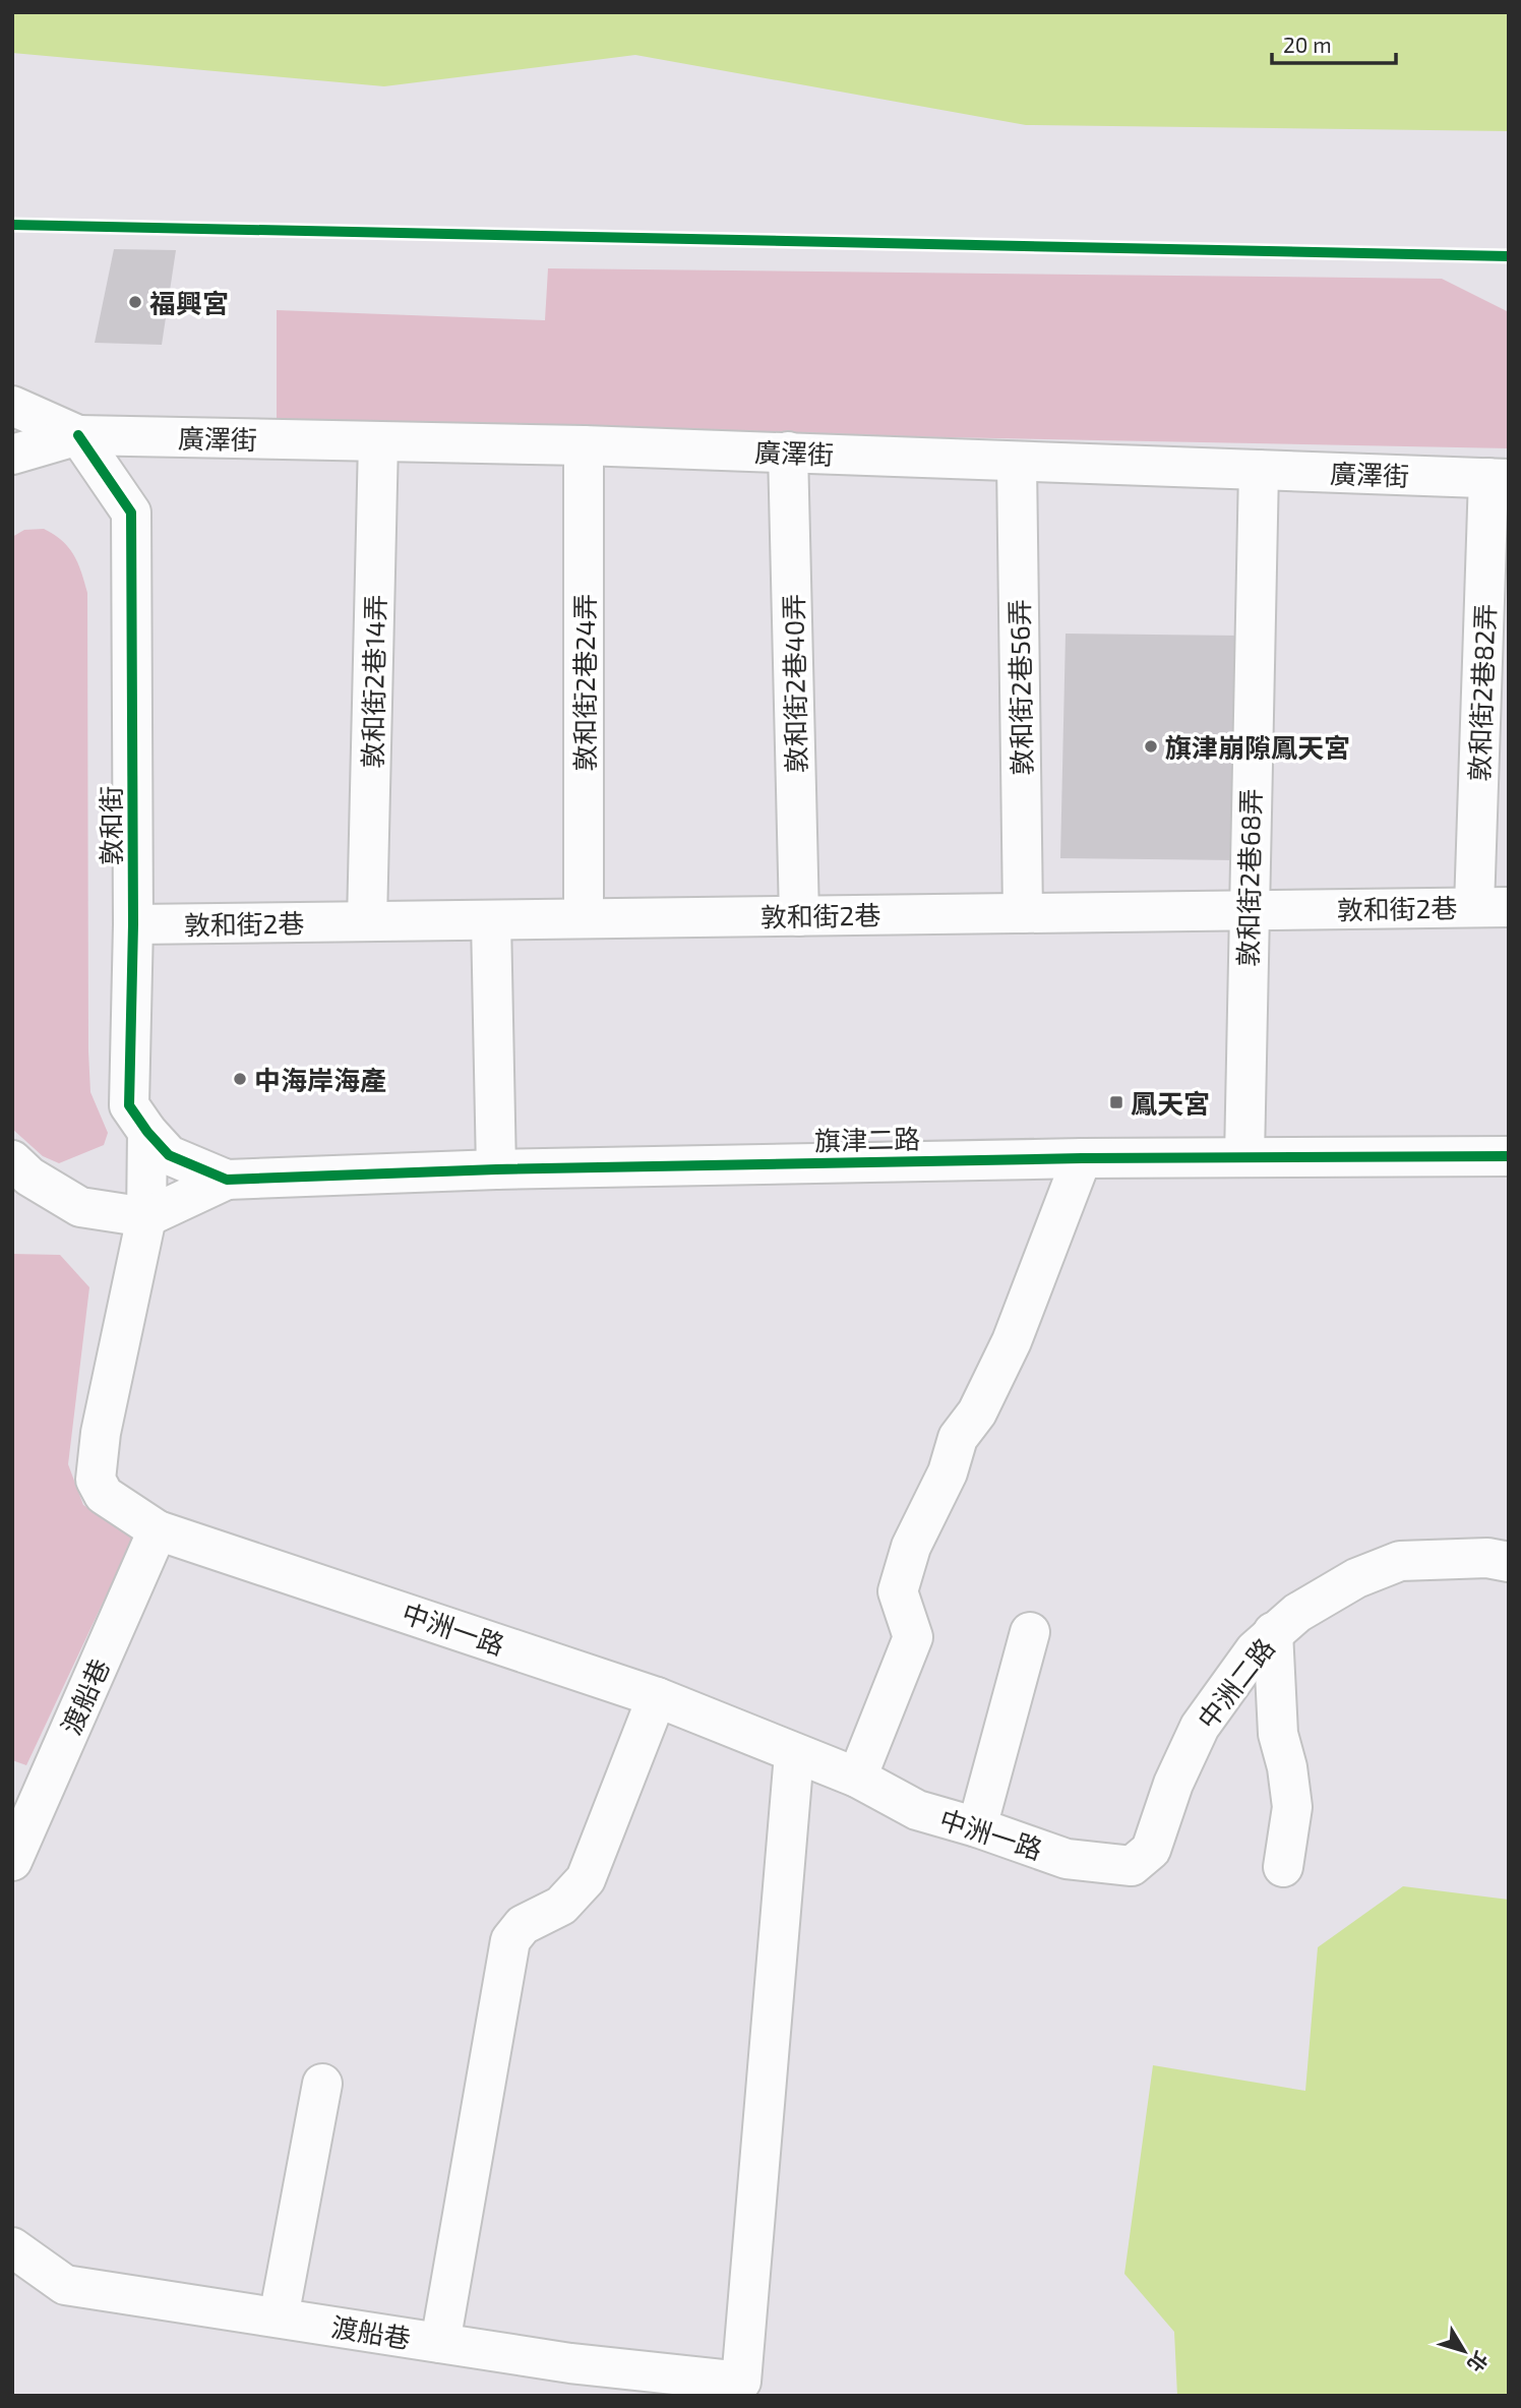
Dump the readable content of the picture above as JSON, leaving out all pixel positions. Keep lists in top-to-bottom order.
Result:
{
  "streets": {
    "street": [
      "廣澤街",
      "敦和街2巷14弄",
      "敦和街2巷24弄",
      "敦和街2巷40弄",
      "敦和街2巷56弄",
      "敦和街2巷82弄",
      "敦和街",
      "敦和街2巷68弄",
      "敦和街2巷",
      "旗津二路",
      "中洲一路",
      "中洲二路",
      "渡船巷"
    ]
  },
  "crossings": [
    ["廣澤街", "敦和街2巷14弄"],
    ["廣澤街", "敦和街2巷24弄"],
    ["廣澤街", "敦和街2巷40弄"],
    ["廣澤街", "敦和街2巷56弄"],
    ["廣澤街", "敦和街2巷82弄"],
    ["廣澤街", "敦和街"],
    ["廣澤街", "敦和街2巷68弄"],
    ["敦和街2巷14弄", "敦和街2巷"],
    ["敦和街2巷24弄", "敦和街2巷"],
    ["敦和街2巷40弄", "敦和街2巷"],
    ["敦和街2巷56弄", "敦和街2巷"],
    ["敦和街2巷82弄", "敦和街2巷"],
    ["敦和街", "敦和街2巷"],
    ["敦和街", "旗津二路"],
    ["敦和街", "中洲一路"],
    ["敦和街2巷68弄", "敦和街2巷"],
    ["敦和街2巷68弄", "旗津二路"],
    ["中洲一路", "中洲二路"],
    ["中洲一路", "渡船巷"]
  ],
  "places": {
    "other": ["福興宮", "旗津崩隙鳳天宮", "中海岸海產"],
    "transit": ["鳳天宮"]
  },
  "scale_bar": "20 m",
  "north": "bottom right"
}
